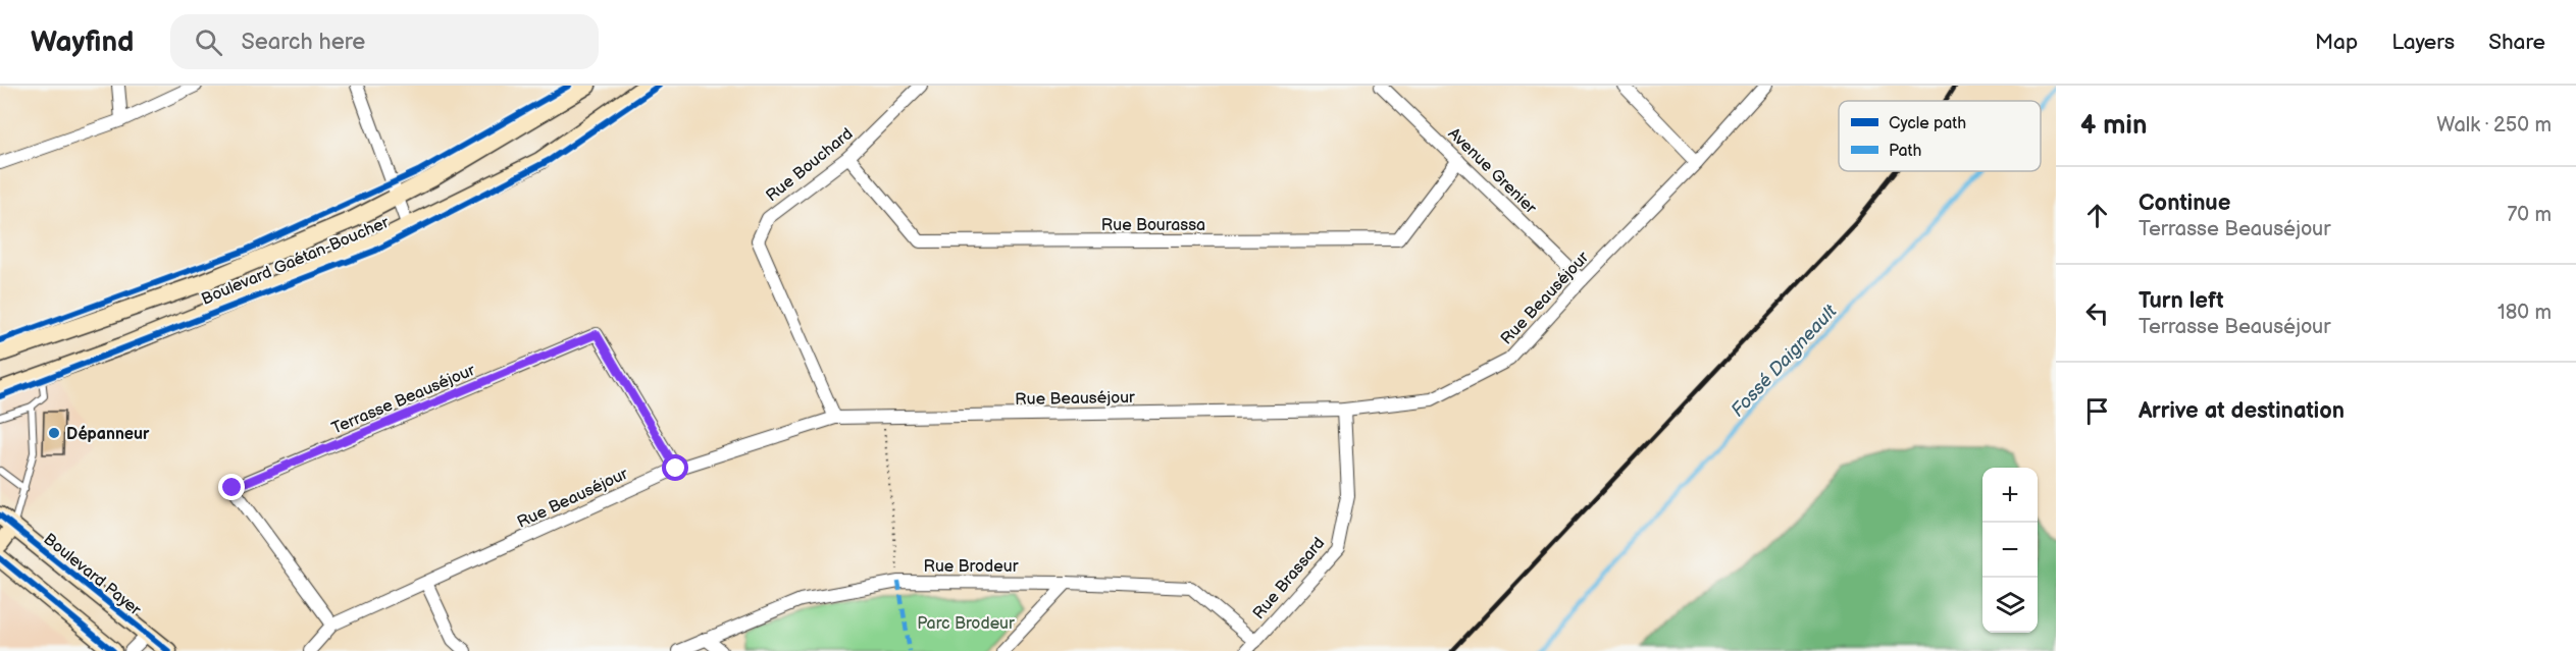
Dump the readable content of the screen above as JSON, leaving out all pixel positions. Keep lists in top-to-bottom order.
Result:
{
  "streets": {
    "main road": ["Boulevard Gaétan-Boucher", "Boulevard Payer"],
    "street": [
      "Rue Bouchard",
      "Avenue Grenier",
      "Rue Bourassa",
      "Rue Beauséjour",
      "Terrasse Beauséjour",
      "Rue Brodeur",
      "Rue Brassard"
    ]
  },
  "crossings": [
    ["Rue Bouchard", "Rue Bourassa"],
    ["Rue Bouchard", "Rue Beauséjour"],
    ["Avenue Grenier", "Rue Bourassa"],
    ["Avenue Grenier", "Rue Beauséjour"],
    ["Rue Beauséjour", "Terrasse Beauséjour"],
    ["Rue Beauséjour", "Rue Brassard"],
    ["Rue Brodeur", "Rue Brassard"]
  ],
  "water": ["Fossé Daigneault"],
  "parks": ["Parc Brodeur"],
  "places": ["Dépanneur"],
  "legend": ["Cycle path", "Path"],
  "page": {
    "header": "Wayfind",
    "search": "Search here",
    "nav": ["Map", "Layers", "Share"],
    "heading": ["4 min", "Walk · 250 m"],
    "list": [
      ["Continue", "Terrasse Beauséjour", "70 m"],
      ["Turn left", "Terrasse Beauséjour", "180 m"],
      "Arrive at destination"
    ],
    "map_buttons": ["+", "−"]
  }
}
